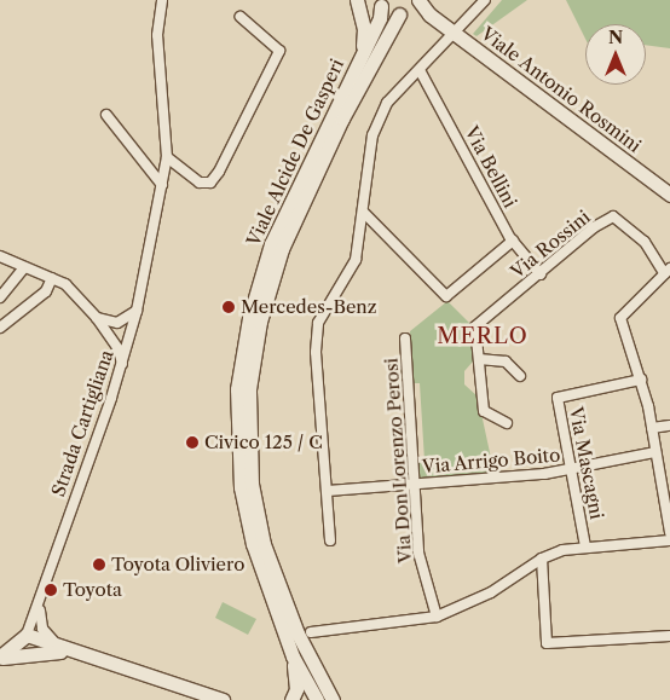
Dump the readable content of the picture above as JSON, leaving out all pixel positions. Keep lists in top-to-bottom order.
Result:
{
  "streets": {
    "main road": ["Viale Antonio Rosmini", "Viale Alcide De Gasperi", "Strada Cartigliana"],
    "street": [
      "Via Bellini",
      "Via Rossini",
      "Via Don Lorenzo Perosi",
      "Via Arrigo Boito",
      "Via Mascagni"
    ]
  },
  "crossings": [
    ["Viale Antonio Rosmini", "Viale Alcide De Gasperi"],
    ["Via Bellini", "Via Rossini"],
    ["Via Don Lorenzo Perosi", "Via Arrigo Boito"],
    ["Via Arrigo Boito", "Via Mascagni"]
  ],
  "districts": ["MERLO"],
  "places": [
    "Mercedes-Benz",
    "Civico 125 / C",
    "Toyota Oliviero",
    "Toyota"
  ],
  "north": "top"
}
